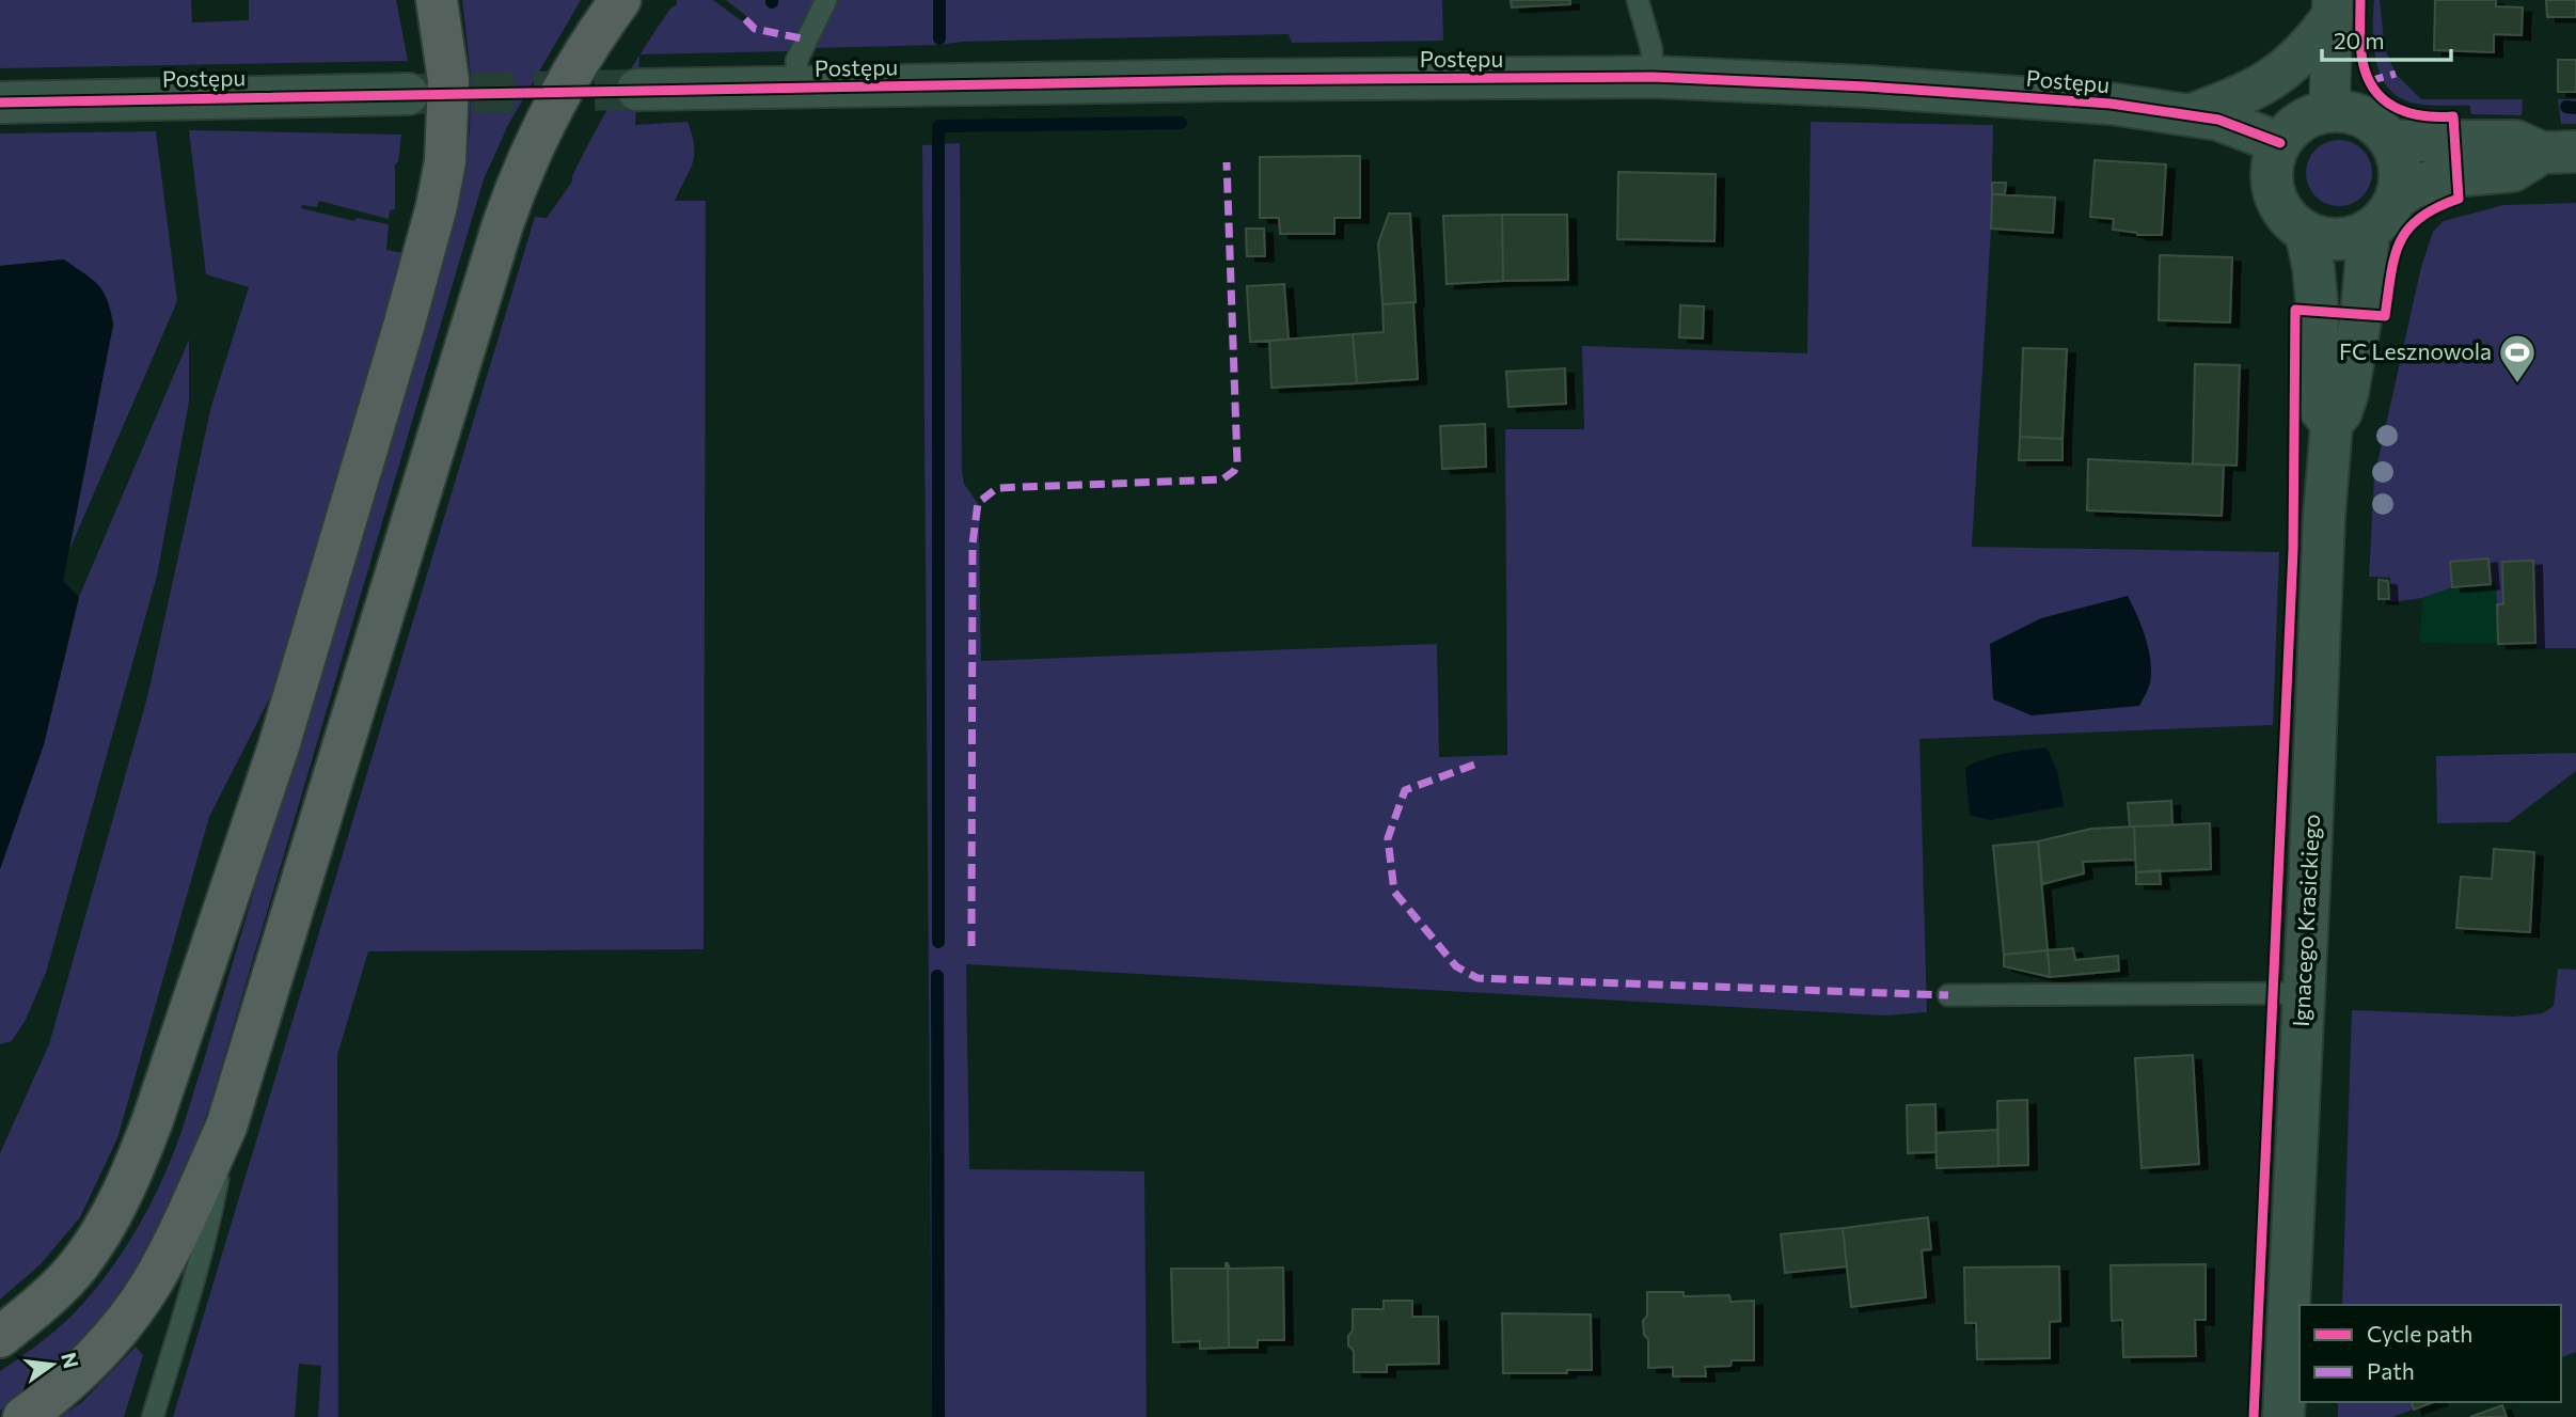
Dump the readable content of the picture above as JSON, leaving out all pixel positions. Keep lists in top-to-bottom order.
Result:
{
  "streets": {
    "street": ["Postępu", "Ignacego Krasickiego"]
  },
  "crossings": [
    ["Postępu", "Ignacego Krasickiego"]
  ],
  "places": {
    "sports": ["FC Lesznowola"]
  },
  "legend": ["Cycle path", "Path"],
  "scale_bar": "20 m",
  "north": "right"
}
